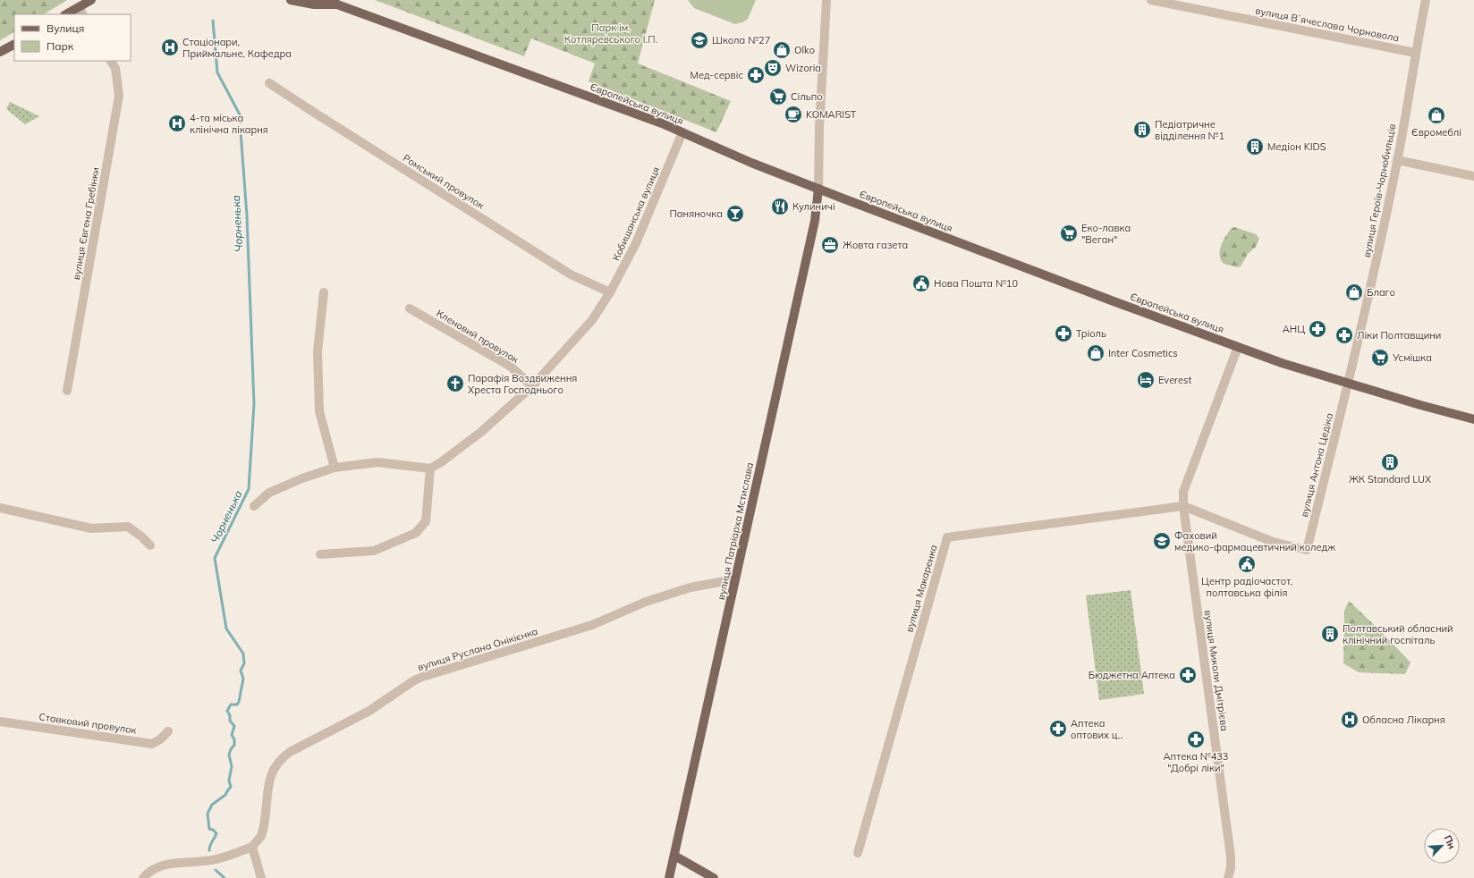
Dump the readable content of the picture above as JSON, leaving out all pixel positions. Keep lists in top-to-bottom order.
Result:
{
  "streets": {
    "main road": ["Європейська вулиця", "вулиця Патріарха Мстислава"],
    "street": [
      "вулиця Вʼячеслава Чорновола",
      "Ромський провулок",
      "вулиця Героїв-Чорнобильців",
      "Кобищанська вулиця",
      "вулиця Євгена Гребінки",
      "Кленовий провулок",
      "вулиця Антона Цедіка",
      "вулиця Макаренка",
      "вулиця Руслана Онікієнка",
      "вулиця Миколи Дмітрієва",
      "Ставковий провулок"
    ]
  },
  "crossings": [
    ["вулиця Вʼячеслава Чорновола", "вулиця Героїв-Чорнобильців"],
    ["Європейська вулиця", "вулиця Героїв-Чорнобильців"],
    ["Європейська вулиця", "Кобищанська вулиця"],
    ["Європейська вулиця", "вулиця Антона Цедіка"],
    ["Європейська вулиця", "вулиця Патріарха Мстислава"],
    ["Європейська вулиця", "вулиця Миколи Дмітрієва"],
    ["Ромський провулок", "Кобищанська вулиця"],
    ["вулиця Героїв-Чорнобильців", "вулиця Антона Цедіка"],
    ["Кобищанська вулиця", "Кленовий провулок"],
    ["вулиця Антона Цедіка", "вулиця Макаренка"],
    ["вулиця Антона Цедіка", "вулиця Миколи Дмітрієва"],
    ["вулиця Патріарха Мстислава", "вулиця Руслана Онікієнка"],
    ["вулиця Макаренка", "вулиця Миколи Дмітрієва"]
  ],
  "water": ["Чорненька"],
  "parks": ["Парк ім. Котляревського І.П."],
  "places": {
    "school or university": ["Школа №27", "Фаховий медико-фармацевтичний коледж"],
    "hospital": ["Стаціонари, Приймальне, Кафедра", "4-та міська клінічна лікарня", "Обласна Лікарня"],
    "shop": [
      "Olko",
      "Євромеблі",
      "Благо",
      "Inter Cosmetics"
    ],
    "theatre": ["Wizoria"],
    "pharmacy": [
      "Мед-сервіс",
      "АНЦ",
      "Тріоль",
      "Ліки Полтавщини",
      "Бюджетна Аптека",
      "Аптека оптових ц‥",
      "Аптека №433 \"Добрі ліки\""
    ],
    "supermarket": ["Сільпо", "Еко-лавка \"Веган\"", "Усмішка"],
    "cafe": ["KOMARIST"],
    "building": [
      "Педіатричне відділення №1",
      "Медіон KIDS",
      "ЖК Standard LUX",
      "Полтавський обласний клінічний госпіталь"
    ],
    "restaurant": ["Кулиничі"],
    "bar": ["Паняночка"],
    "office": ["Жовта газета"],
    "public building": ["Нова Пошта №10", "Центр радіочастот, полтавська філія"],
    "hotel": ["Everest"],
    "church": ["Парафія Воздвиження Хреста Господнього"]
  },
  "legend": ["Вулиця", "Парк"],
  "north": "top right"
}
